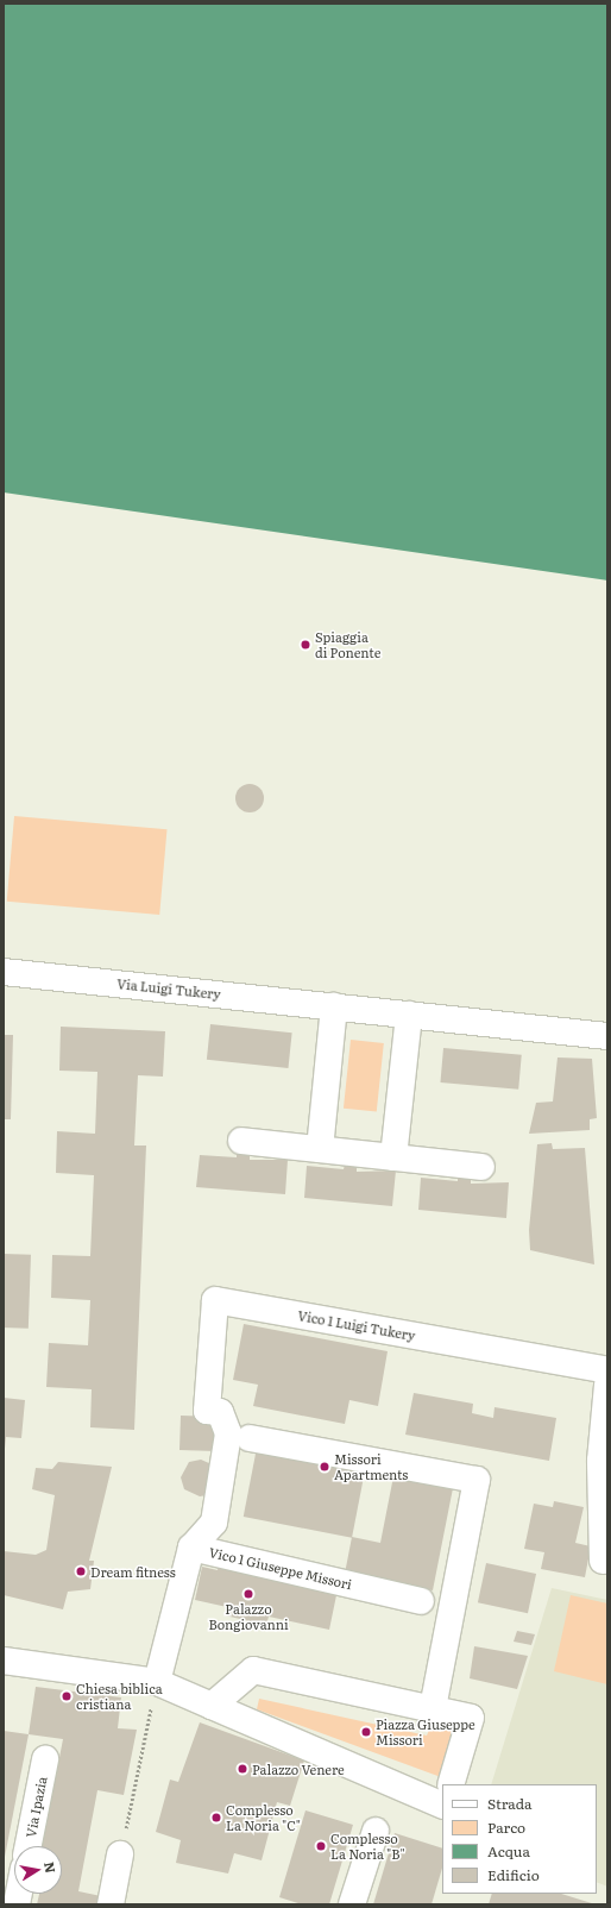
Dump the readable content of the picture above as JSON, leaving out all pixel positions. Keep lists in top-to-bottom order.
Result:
{
  "streets": {
    "street": [
      "Via Luigi Tukery",
      "Vico 1 Luigi Tukery",
      "Vico 1 Giuseppe Missori",
      "Via Ipazia"
    ]
  },
  "crossings": [
    ["Vico 1 Luigi Tukery", "Vico 1 Giuseppe Missori"]
  ],
  "places": [
    "Spiaggia di Ponente",
    "Missori Apartments",
    "Dream fitness",
    "Palazzo Bongiovanni",
    "Chiesa biblica cristiana",
    "Piazza Giuseppe Missori",
    "Palazzo Venere",
    "Complesso La Noria \"C\"",
    "Complesso La Noria \"B\""
  ],
  "legend": [
    "Strada",
    "Parco",
    "Acqua",
    "Edificio"
  ],
  "north": "right"
}
